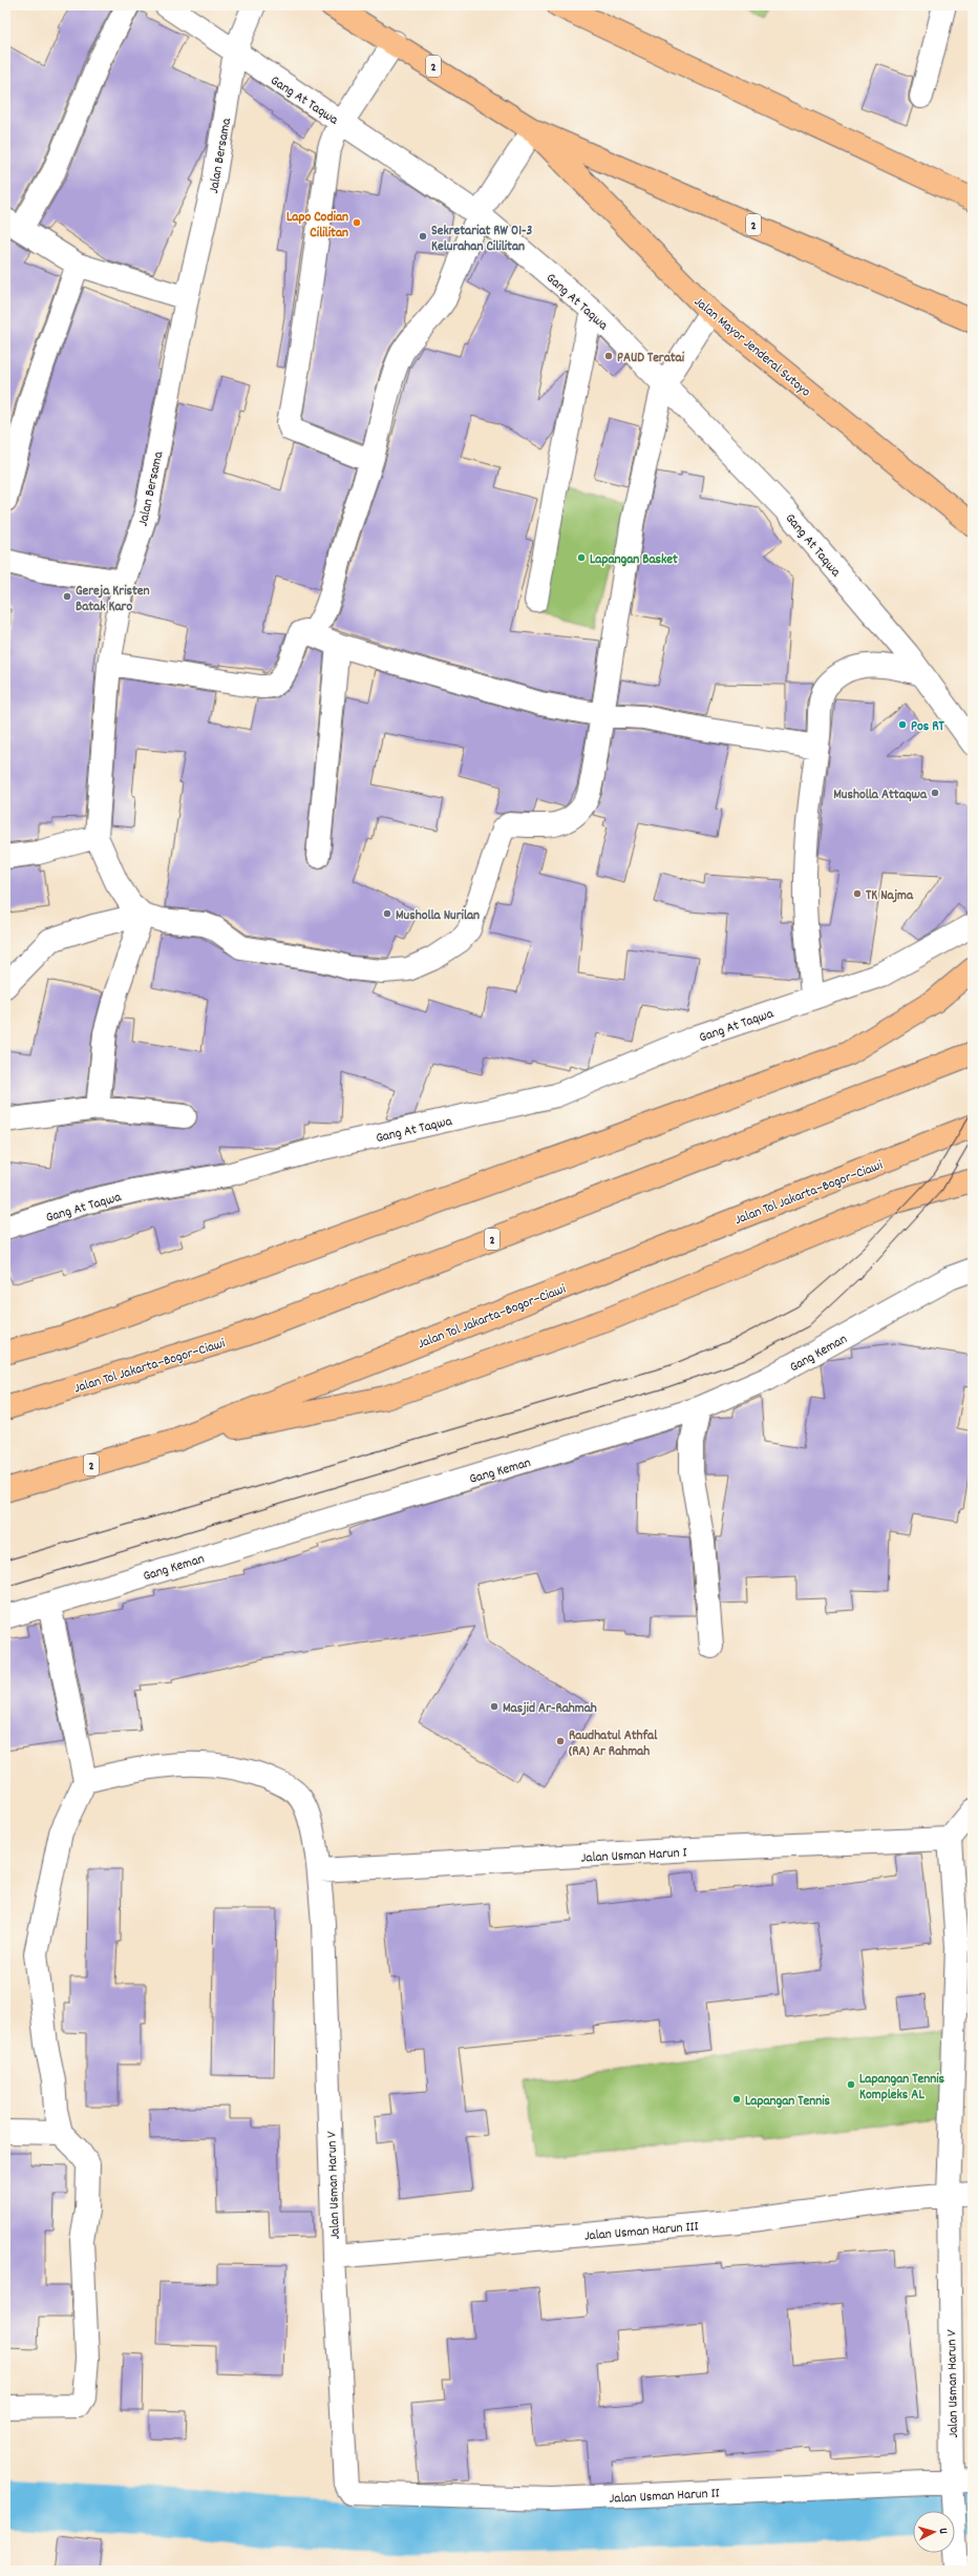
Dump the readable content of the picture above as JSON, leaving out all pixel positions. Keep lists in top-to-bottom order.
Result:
{
  "streets": {
    "highway": ["2", "Jalan Mayor Jenderal Sutoyo", "Jalan Tol Jakarta–Bogor–Ciawi"],
    "street": [
      "Gang At Taqwa",
      "Jalan Bersama",
      "Gang Keman",
      "Jalan Usman Harun I",
      "Jalan Usman Harun V",
      "Jalan Usman Harun III",
      "Jalan Usman Harun II"
    ]
  },
  "crossings": [
    ["Gang At Taqwa", "Jalan Bersama"],
    ["Jalan Usman Harun I", "Jalan Usman Harun V"],
    ["Jalan Usman Harun V", "Jalan Usman Harun III"],
    ["Jalan Usman Harun V", "Jalan Usman Harun II"]
  ],
  "places": [
    "Lapo Codian Cililitan",
    "Sekretariat RW 01-3 Kelurahan Cililitan",
    "PAUD Teratai",
    "Lapangan Basket",
    "Gereja Kristen Batak Karo",
    "Pos RT",
    "Musholla Attaqwa",
    "TK Najma",
    "Musholla Nurilan",
    "Masjid Ar-Rahmah",
    "Raudhatul Athfal (RA) Ar Rahmah",
    "Lapangan Tennis Kompleks AL",
    "Lapangan Tennis"
  ],
  "north": "right"
}
